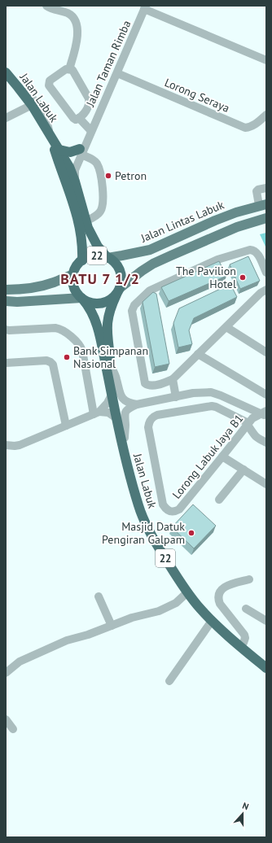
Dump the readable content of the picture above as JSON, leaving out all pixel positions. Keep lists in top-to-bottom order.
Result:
{
  "streets": {
    "highway": ["Jalan Labuk", "22"],
    "main road": ["Jalan Lintas Labuk"],
    "street": ["Jalan Taman Rimba", "Lorong Seraya", "Lorong Labuk Jaya B1"]
  },
  "crossings": [
    ["Jalan Taman Rimba", "Lorong Seraya"],
    ["Jalan Labuk", "Jalan Lintas Labuk"],
    ["Jalan Labuk", "22"],
    ["Jalan Lintas Labuk", "22"]
  ],
  "districts": ["BATU 7 1/2"],
  "places": [
    "Petron",
    "The Pavilion Hotel",
    "Bank Simpanan Nasional",
    "Masjid Datuk Pengiran Galpam"
  ],
  "north": "top"
}
